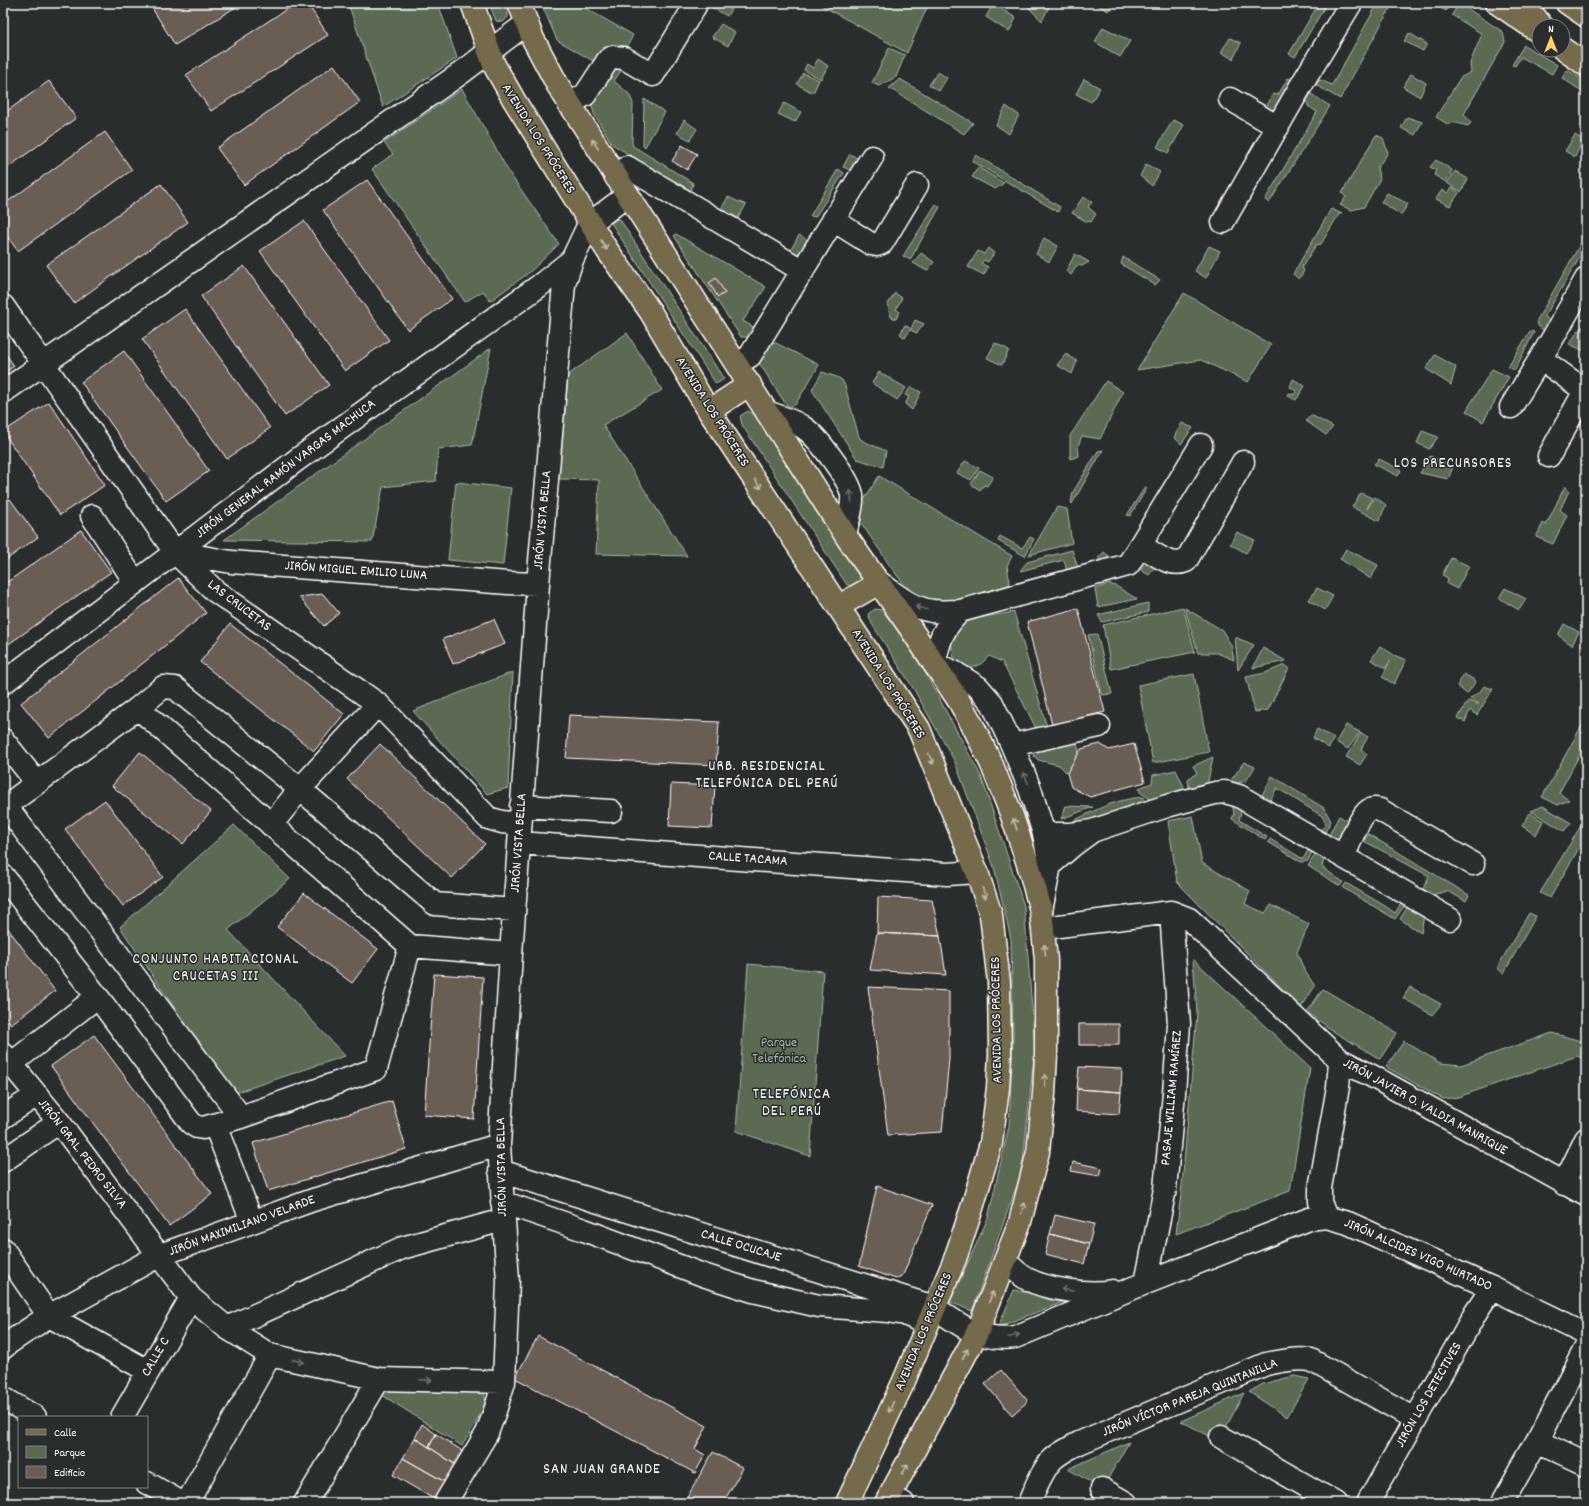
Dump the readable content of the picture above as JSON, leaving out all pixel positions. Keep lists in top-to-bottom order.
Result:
{
  "streets": {
    "main road": ["AVENIDA LOS PRÓCERES"],
    "street": [
      "JIRÓN GENERAL RAMÓN VARGAS MACHUCA",
      "JIRÓN VISTA BELLA",
      "JIRÓN MIGUEL EMILIO LUNA",
      "LAS CRUCETAS",
      "CALLE TACAMA",
      "PASAJE WILLIAM RAMÍREZ",
      "JIRÓN JAVIER O. VALDIA MANRIQUE",
      "JIRÓN GRAL. PEDRO SILVA",
      "JIRÓN MAXIMILIANO VELARDE",
      "CALLE OCUCAJE",
      "JIRÓN ALCIDES VIGO HURTADO",
      "CALLE C",
      "JIRÓN LOS DETECTIVES",
      "JIRÓN VÍCTOR PAREJA QUINTANILLA"
    ]
  },
  "crossings": [
    ["AVENIDA LOS PRÓCERES", "JIRÓN VISTA BELLA"],
    ["AVENIDA LOS PRÓCERES", "CALLE TACAMA"],
    ["AVENIDA LOS PRÓCERES", "CALLE OCUCAJE"],
    ["JIRÓN GENERAL RAMÓN VARGAS MACHUCA", "JIRÓN VISTA BELLA"],
    ["JIRÓN GENERAL RAMÓN VARGAS MACHUCA", "JIRÓN MIGUEL EMILIO LUNA"],
    ["JIRÓN GENERAL RAMÓN VARGAS MACHUCA", "LAS CRUCETAS"],
    ["JIRÓN VISTA BELLA", "JIRÓN MIGUEL EMILIO LUNA"],
    ["JIRÓN VISTA BELLA", "LAS CRUCETAS"],
    ["JIRÓN VISTA BELLA", "CALLE TACAMA"],
    ["JIRÓN VISTA BELLA", "JIRÓN GRAL. PEDRO SILVA"],
    ["JIRÓN VISTA BELLA", "JIRÓN MAXIMILIANO VELARDE"],
    ["JIRÓN VISTA BELLA", "CALLE OCUCAJE"],
    ["JIRÓN MIGUEL EMILIO LUNA", "LAS CRUCETAS"],
    ["LAS CRUCETAS", "CALLE TACAMA"],
    ["PASAJE WILLIAM RAMÍREZ", "JIRÓN JAVIER O. VALDIA MANRIQUE"],
    ["PASAJE WILLIAM RAMÍREZ", "JIRÓN ALCIDES VIGO HURTADO"],
    ["JIRÓN GRAL. PEDRO SILVA", "JIRÓN MAXIMILIANO VELARDE"],
    ["JIRÓN GRAL. PEDRO SILVA", "CALLE C"],
    ["CALLE OCUCAJE", "JIRÓN ALCIDES VIGO HURTADO"],
    ["JIRÓN ALCIDES VIGO HURTADO", "JIRÓN LOS DETECTIVES"],
    ["JIRÓN LOS DETECTIVES", "JIRÓN VÍCTOR PAREJA QUINTANILLA"]
  ],
  "one_way": ["JIRÓN GRAL. PEDRO SILVA"],
  "districts": [
    "LOS PRECURSORES",
    "URB. RESIDENCIAL TELEFÓNICA DEL PERÚ",
    "CONJUNTO HABITACIONAL CRUCETAS III",
    "TELEFÓNICA DEL PERÚ",
    "SAN JUAN GRANDE"
  ],
  "parks": ["Parque Telefónica"],
  "legend": ["Calle", "Parque", "Edificio"],
  "north": "top"
}
